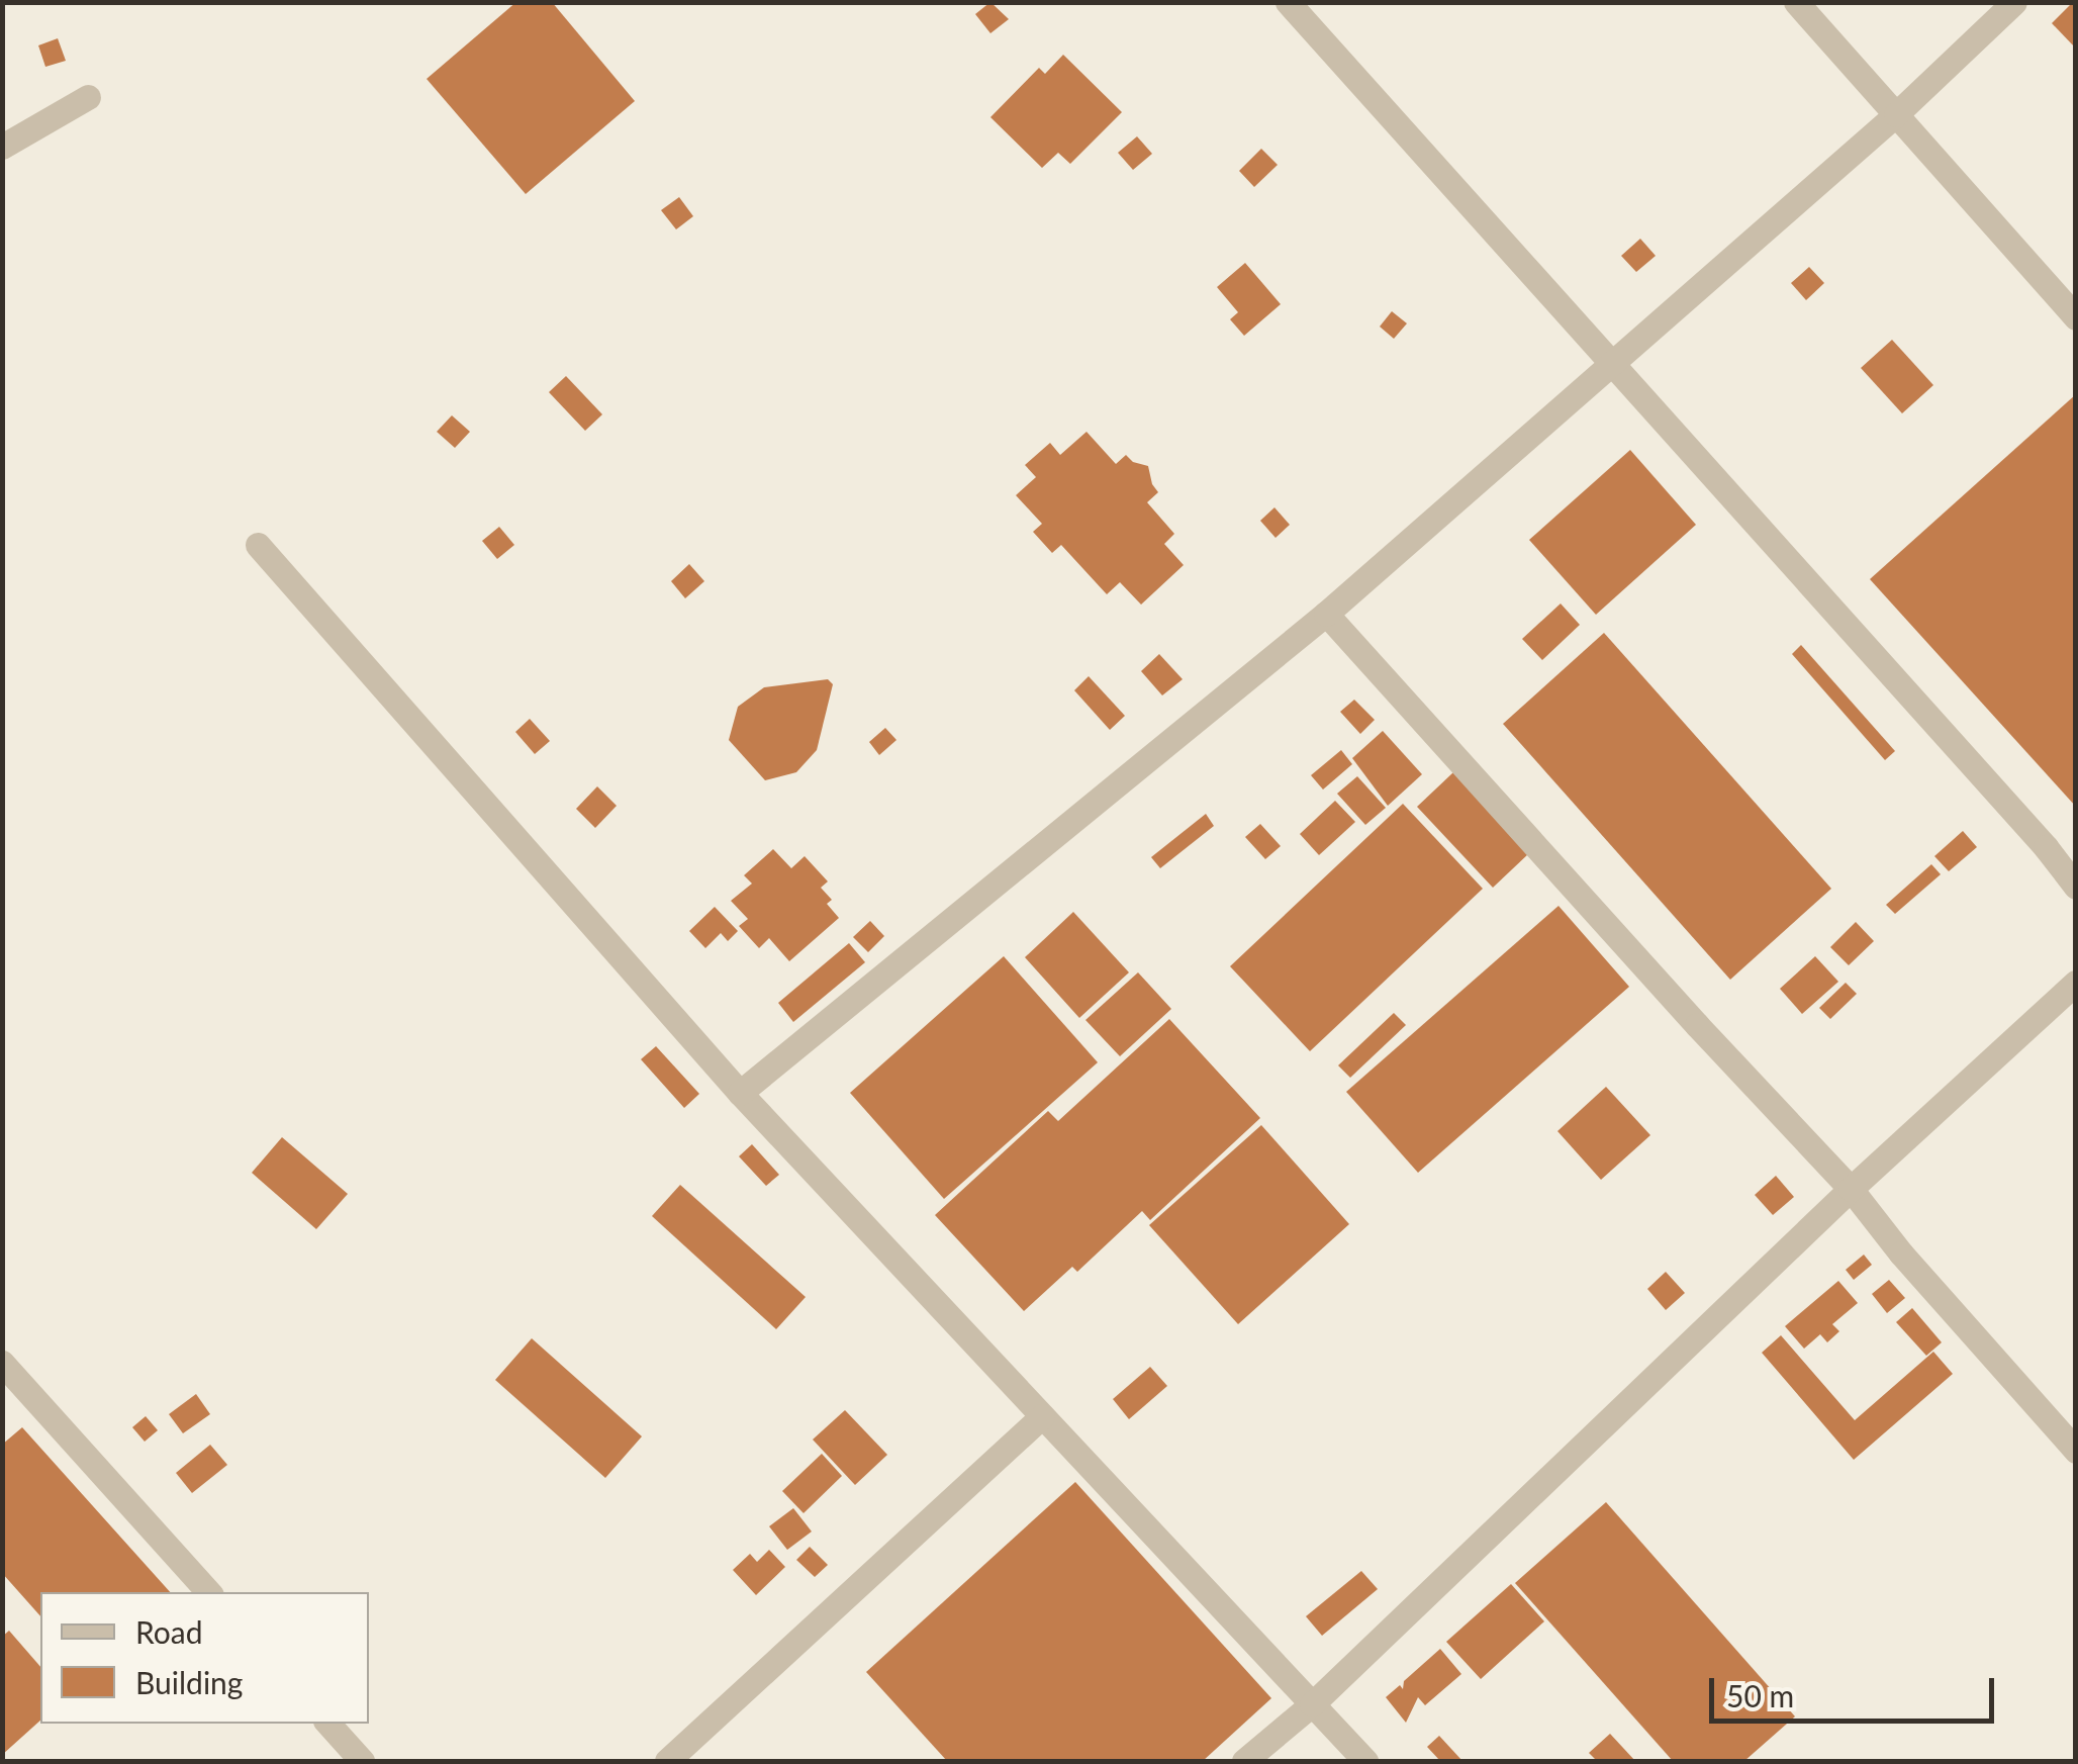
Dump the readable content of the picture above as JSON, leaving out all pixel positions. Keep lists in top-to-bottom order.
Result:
{
  "legend": ["Road", "Building"],
  "scale_bar": "50 m"
}
